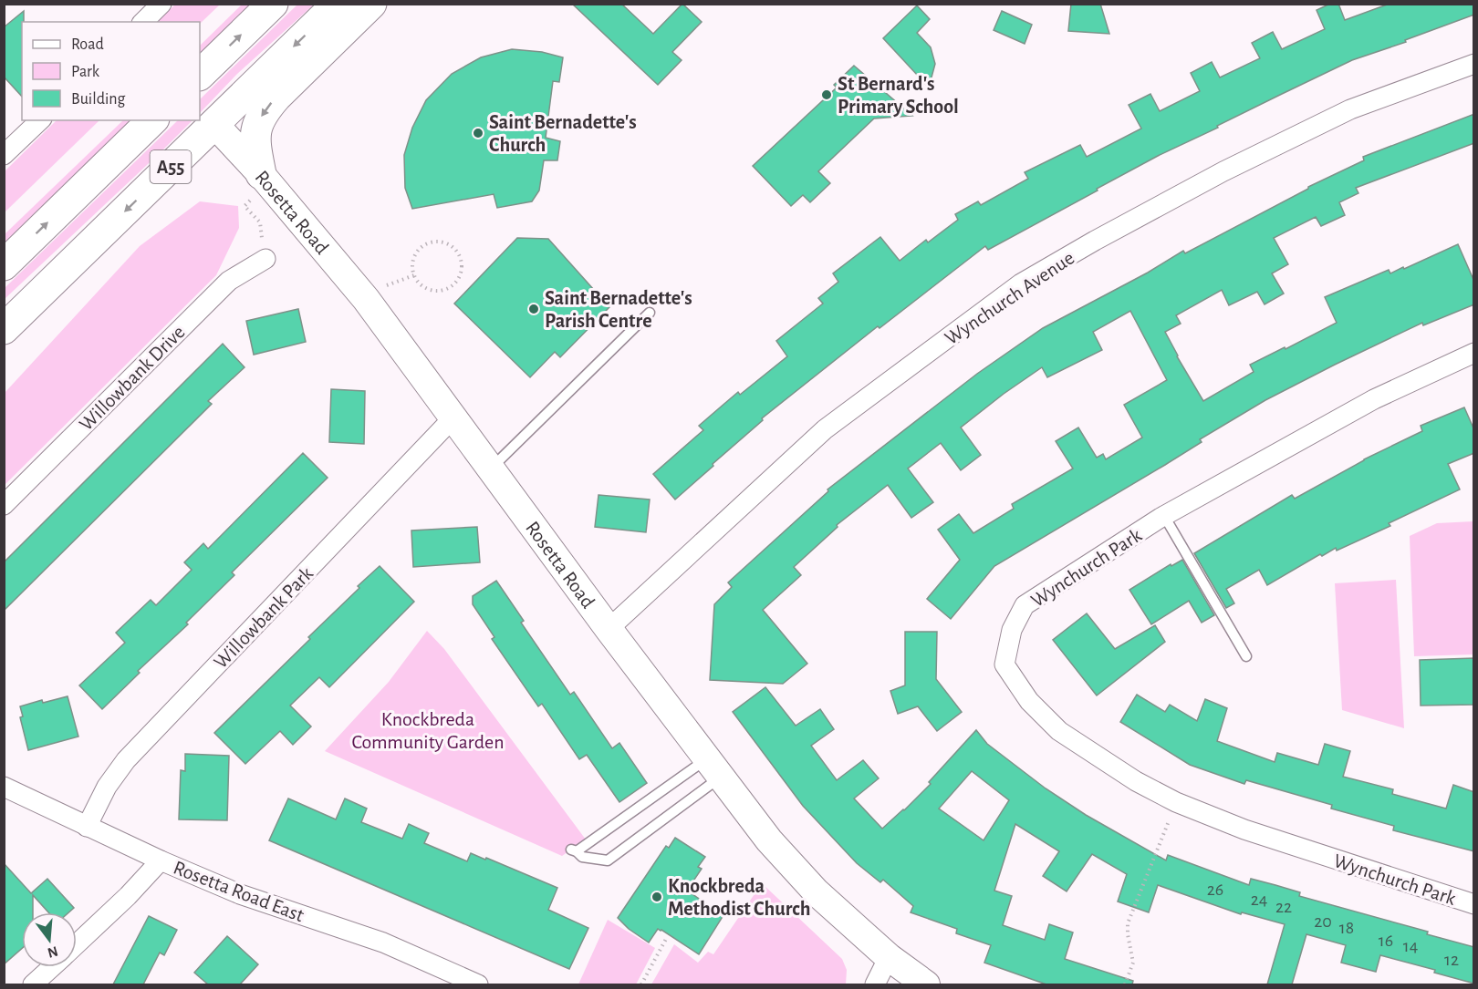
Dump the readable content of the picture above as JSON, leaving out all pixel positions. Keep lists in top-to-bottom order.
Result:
{
  "streets": {
    "highway": ["A55"],
    "street": [
      "Rosetta Road",
      "Wynchurch Avenue",
      "Willowbank Drive",
      "Wynchurch Park",
      "Willowbank Park",
      "Rosetta Road East"
    ]
  },
  "crossings": [
    ["A55", "Rosetta Road"],
    ["Rosetta Road", "Wynchurch Avenue"],
    ["Rosetta Road", "Willowbank Park"],
    ["Willowbank Park", "Rosetta Road East"]
  ],
  "parks": ["Knockbreda Community Garden"],
  "places": [
    "St Bernard's Primary School",
    "Saint Bernadette's Church",
    "Saint Bernadette's Parish Centre",
    "Knockbreda Methodist Church"
  ],
  "house_numbers": [
    "26",
    "24",
    "22",
    "20",
    "18",
    "16",
    "14",
    "12"
  ],
  "legend": ["Road", "Park", "Building"],
  "north": "bottom"
}
